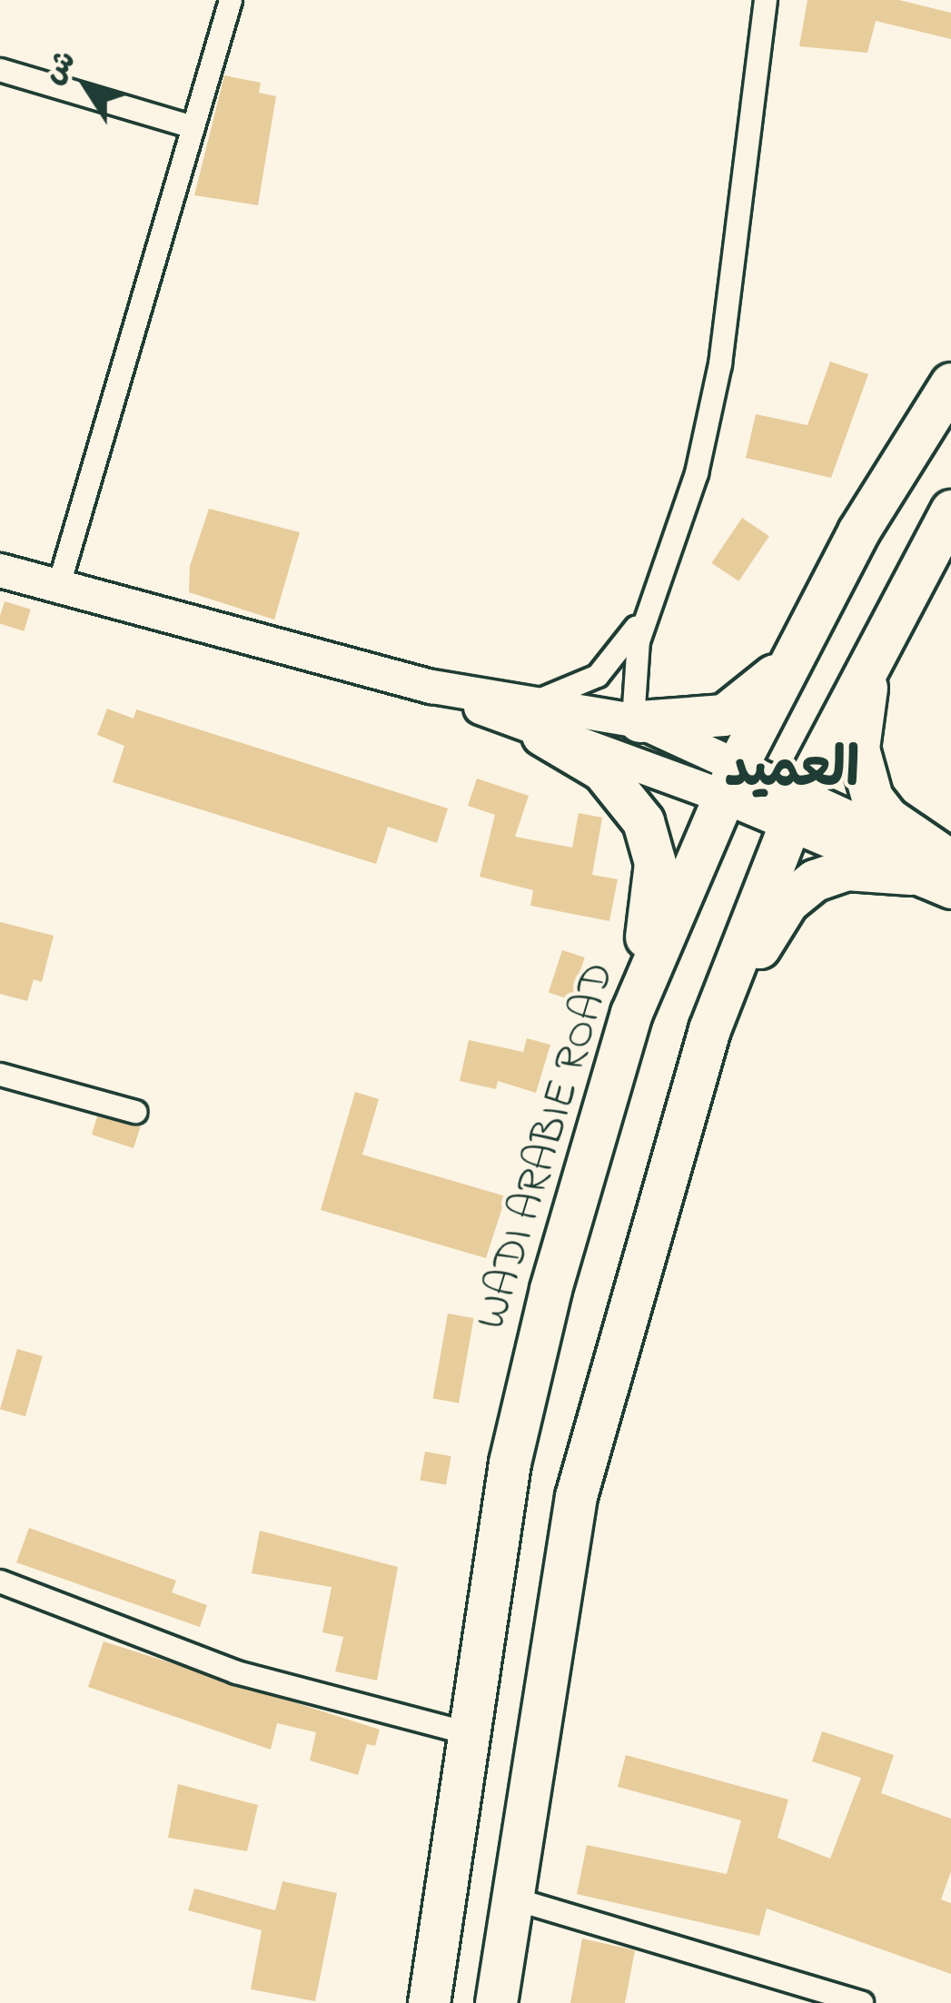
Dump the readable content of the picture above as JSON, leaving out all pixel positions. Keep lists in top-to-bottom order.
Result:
{
  "streets": {
    "highway": ["WADI ARABIE ROAD"]
  },
  "districts": ["العميد"],
  "north": "top left"
}
